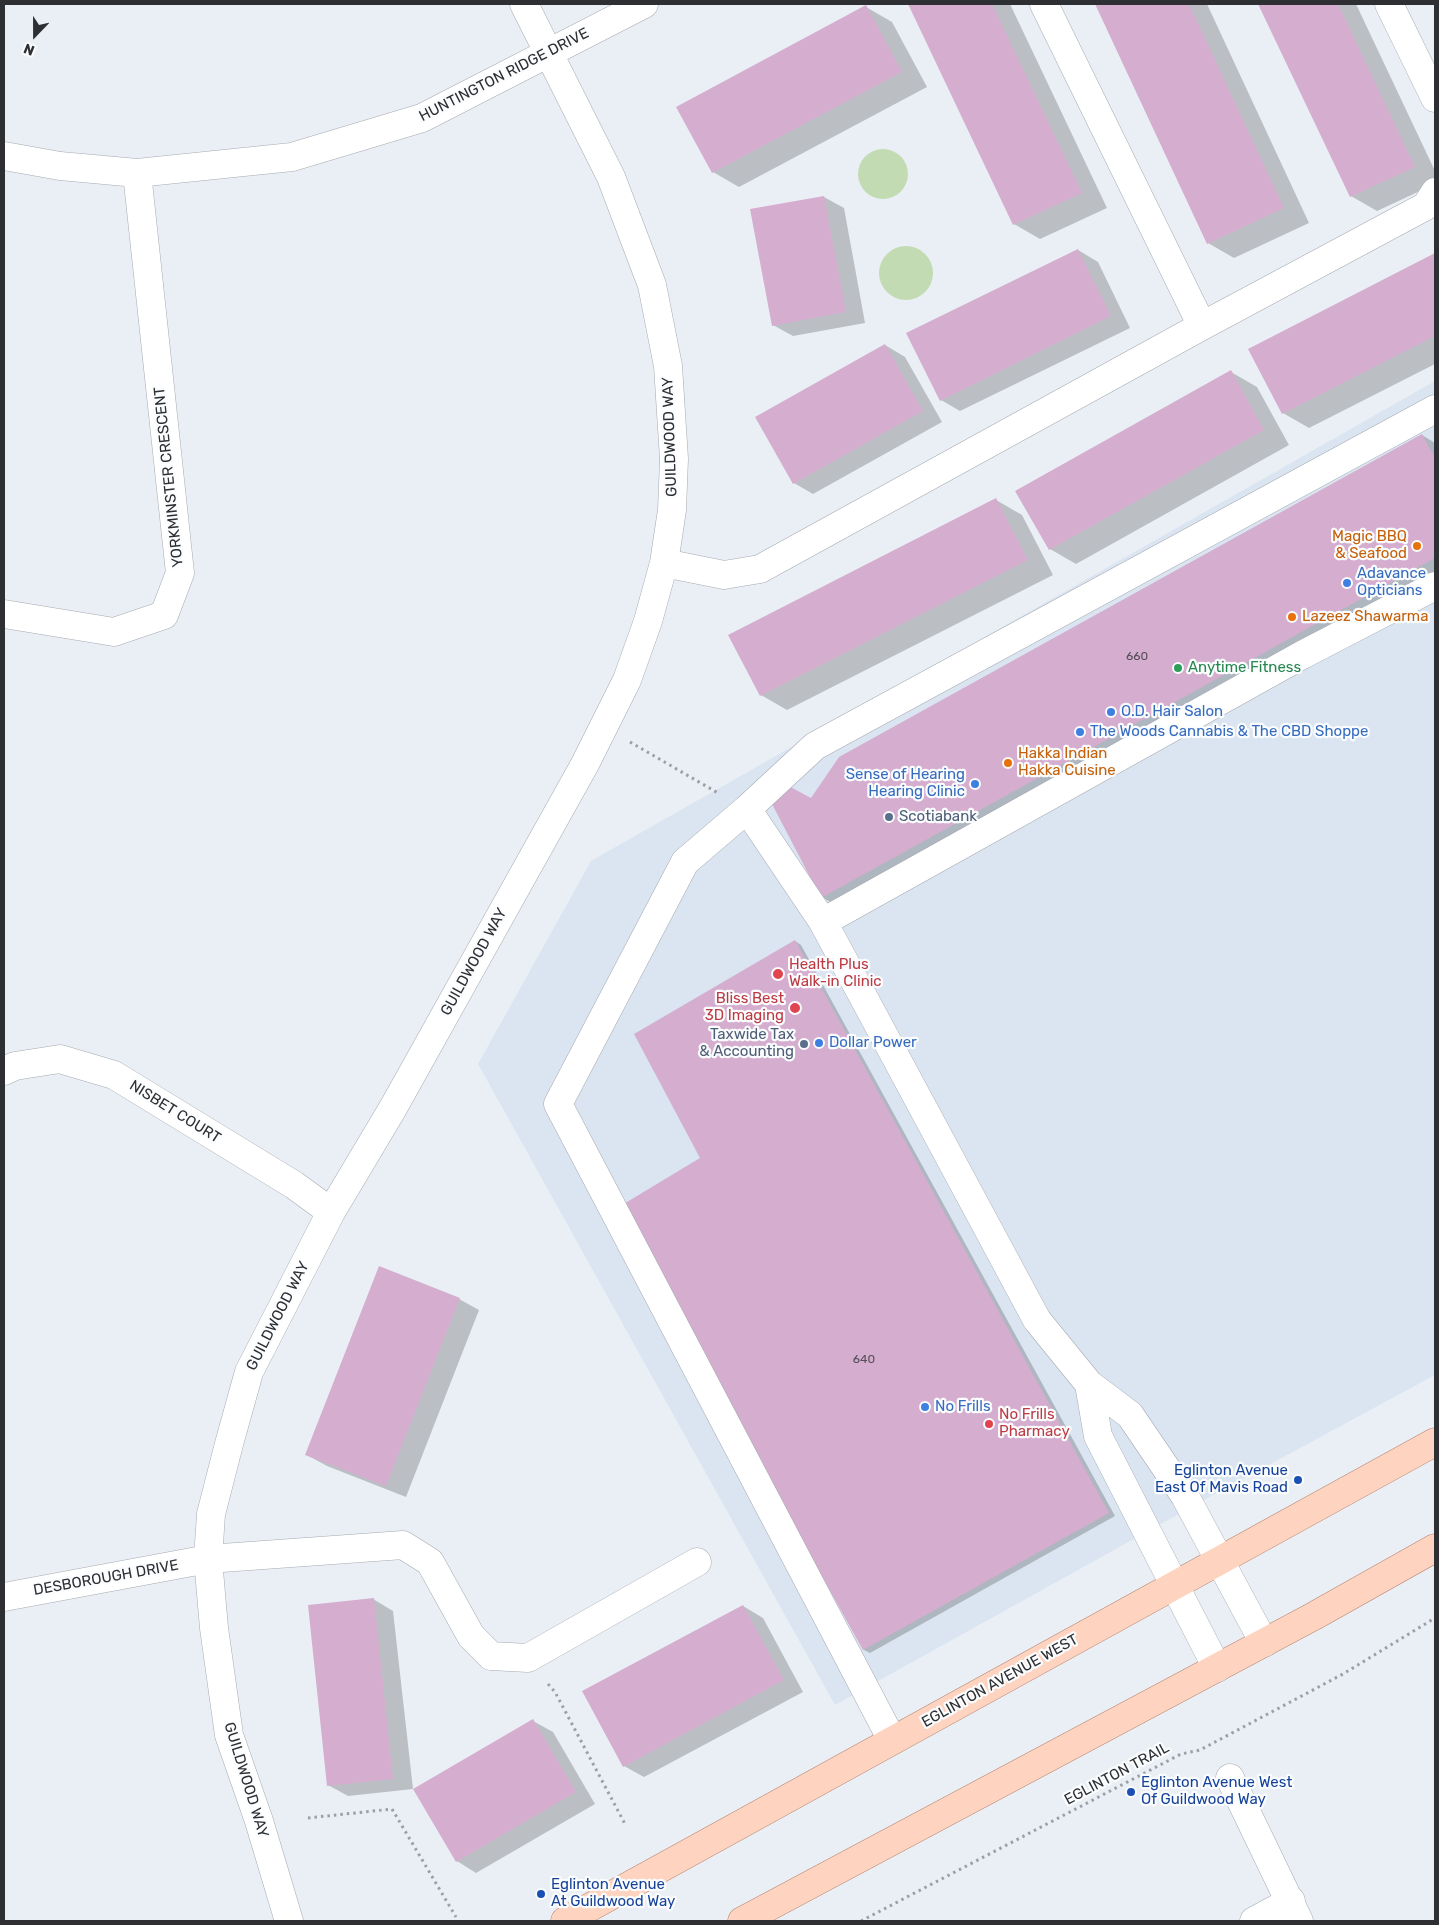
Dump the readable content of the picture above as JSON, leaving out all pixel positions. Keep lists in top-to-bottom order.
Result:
{
  "streets": {
    "main road": ["EGLINTON AVENUE WEST"],
    "street": [
      "HUNTINGTON RIDGE DRIVE",
      "GUILDWOOD WAY",
      "YORKMINSTER CRESCENT",
      "NISBET COURT",
      "DESBOROUGH DRIVE"
    ],
    "path": ["EGLINTON TRAIL"]
  },
  "crossings": [
    ["HUNTINGTON RIDGE DRIVE", "GUILDWOOD WAY"],
    ["HUNTINGTON RIDGE DRIVE", "YORKMINSTER CRESCENT"],
    ["GUILDWOOD WAY", "NISBET COURT"],
    ["GUILDWOOD WAY", "DESBOROUGH DRIVE"]
  ],
  "places": [
    "Magic BBQ & Seafood",
    "Adavance Opticians",
    "Lazeez Shawarma",
    "Anytime Fitness",
    "O.D. Hair Salon",
    "The Woods Cannabis & The CBD Shoppe",
    "Hakka Indian Hakka Cuisine",
    "Sense of Hearing Hearing Clinic",
    "Scotiabank",
    "Health Plus Walk-in Clinic",
    "Bliss Best 3D Imaging",
    "Dollar Power",
    "Taxwide Tax & Accounting",
    "No Frills",
    "No Frills Pharmacy",
    "Eglinton Avenue East Of Mavis Road",
    "Eglinton Avenue West Of Guildwood Way",
    "Eglinton Avenue At Guildwood Way"
  ],
  "house_numbers": ["660", "640"],
  "north": "bottom"
}
